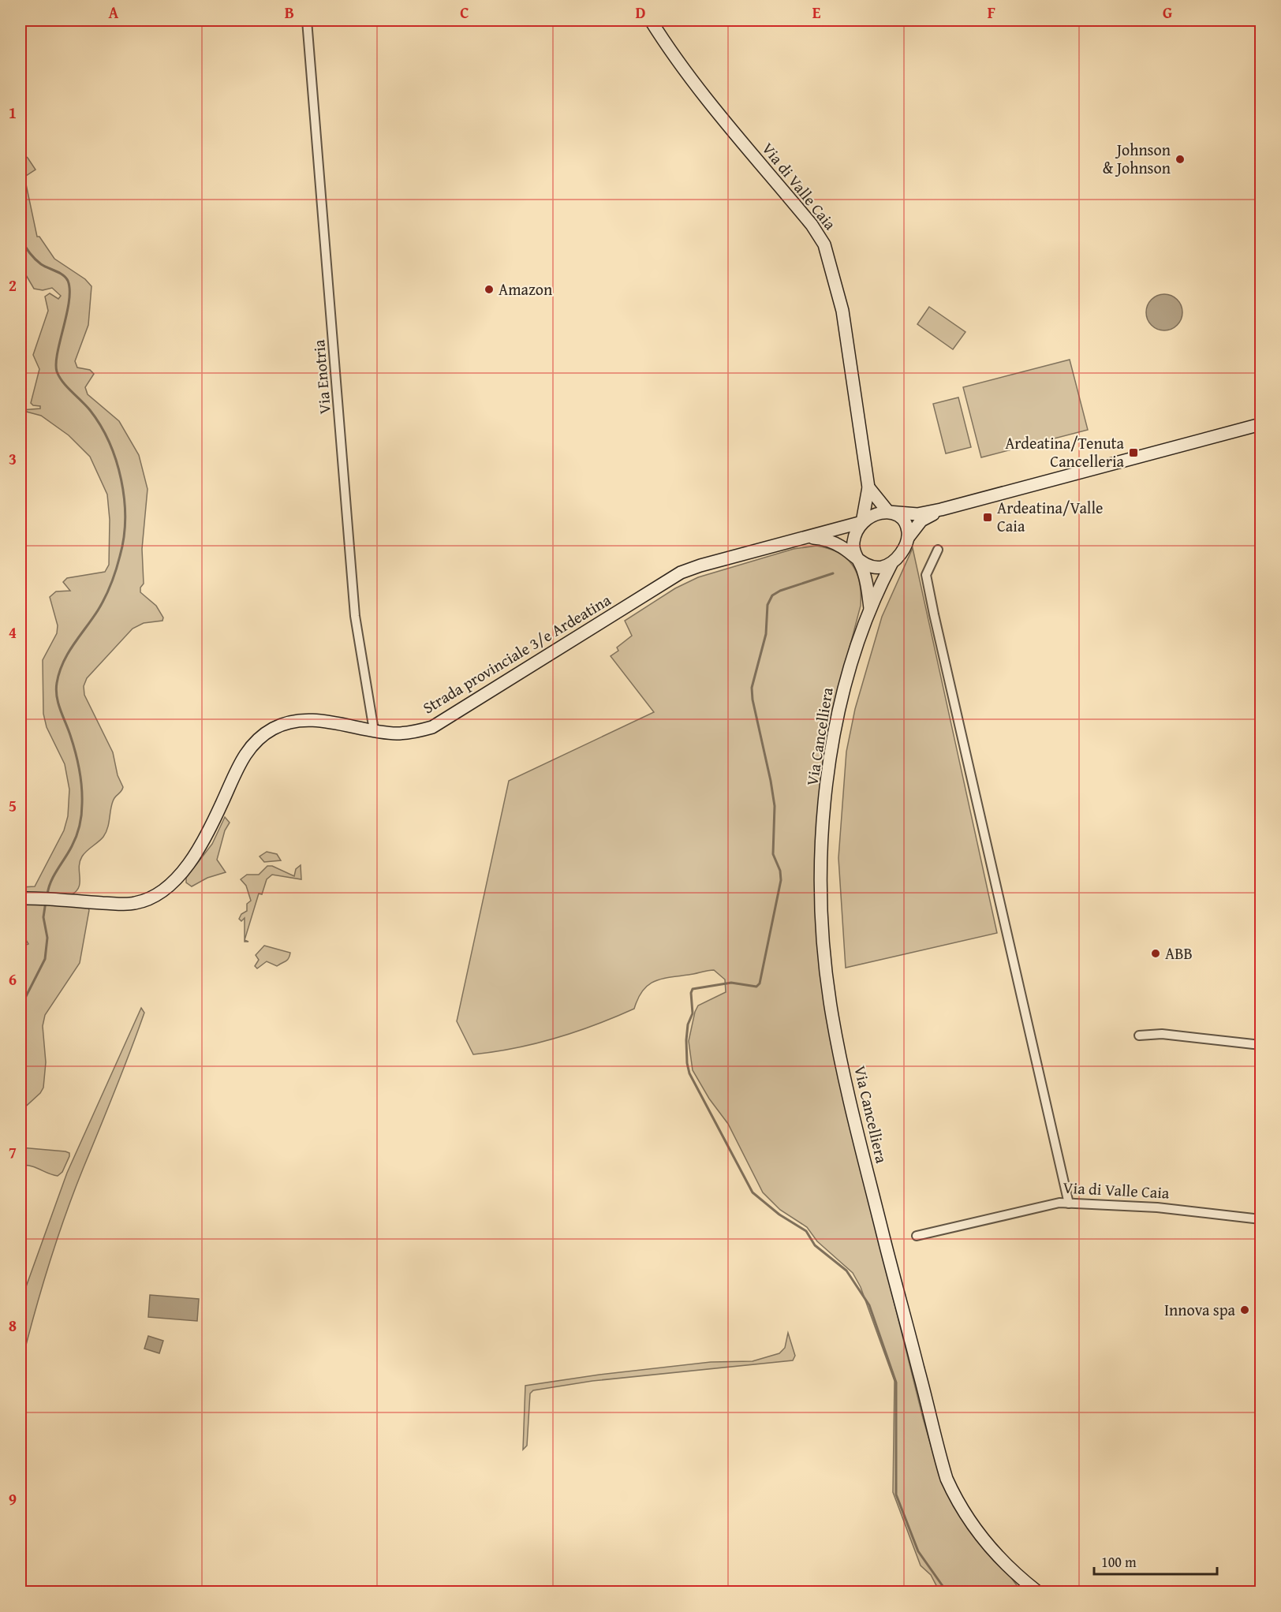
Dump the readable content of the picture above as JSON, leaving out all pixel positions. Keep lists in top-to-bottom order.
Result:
{
  "streets": {
    "street": [
      "Via di Valle Caia",
      "Via Enotria",
      "Strada provinciale 3/e Ardeatina",
      "Via Cancelliera"
    ]
  },
  "crossings": [
    ["Via di Valle Caia", "Strada provinciale 3/e Ardeatina"],
    ["Via di Valle Caia", "Via Cancelliera"],
    ["Via Enotria", "Strada provinciale 3/e Ardeatina"],
    ["Strada provinciale 3/e Ardeatina", "Via Cancelliera"]
  ],
  "places": {
    "other": [
      "Johnson & Johnson",
      "Amazon",
      "ABB",
      "Innova spa"
    ],
    "transit": ["Ardeatina/Tenuta Cancelleria", "Ardeatina/Valle Caia"]
  },
  "scale_bar": "100 m",
  "grid": {
    "columns": [
      "A",
      "B",
      "C",
      "D",
      "E",
      "F",
      "G"
    ],
    "rows": [
      "1",
      "2",
      "3",
      "4",
      "5",
      "6",
      "7",
      "8",
      "9"
    ]
  }
}
